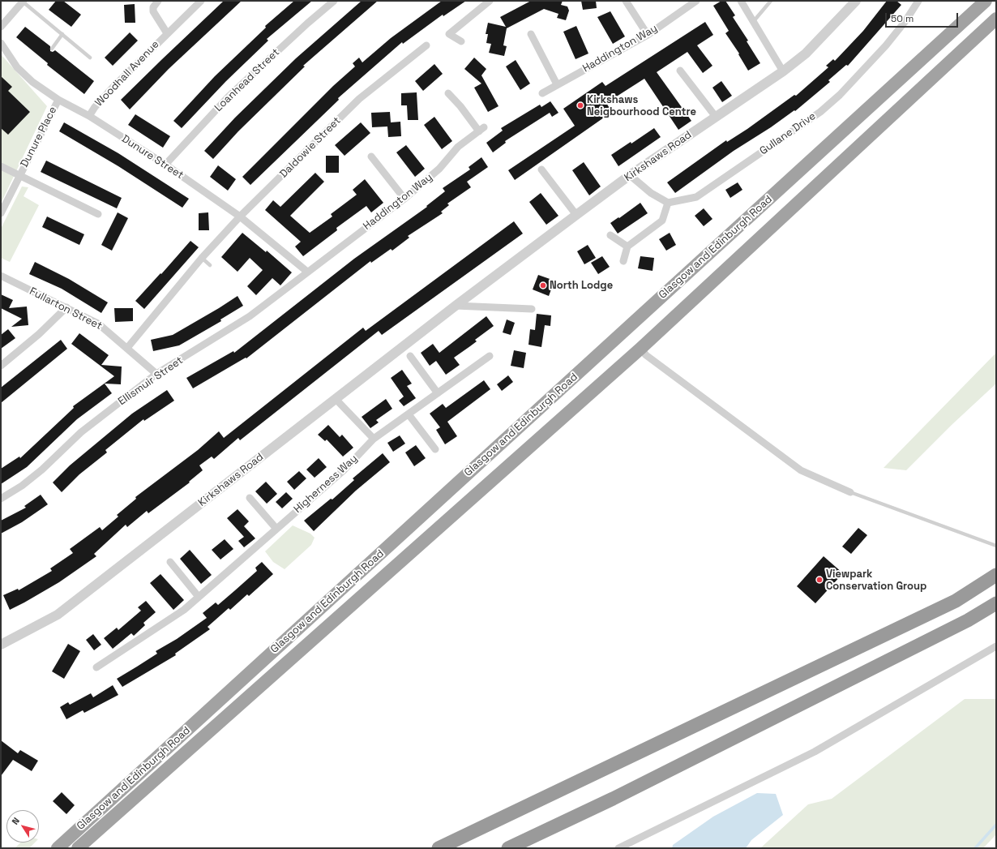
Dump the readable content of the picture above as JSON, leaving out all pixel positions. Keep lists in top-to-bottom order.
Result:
{
  "streets": {
    "highway": ["Glasgow and Edinburgh Road"],
    "street": [
      "Haddington Way",
      "Woodhall Avenue",
      "Loanhead Street",
      "Gullane Drive",
      "Dunure Place",
      "Daldowie Street",
      "Kirkshaws Road",
      "Dunure Street",
      "Fullarton Street",
      "Ellismuir Street",
      "Higherness Way"
    ]
  },
  "crossings": [
    ["Haddington Way", "Dunure Street"],
    ["Haddington Way", "Ellismuir Street"],
    ["Woodhall Avenue", "Dunure Street"],
    ["Loanhead Street", "Dunure Street"],
    ["Dunure Place", "Dunure Street"],
    ["Daldowie Street", "Dunure Street"],
    ["Daldowie Street", "Fullarton Street"],
    ["Dunure Street", "Ellismuir Street"],
    ["Fullarton Street", "Ellismuir Street"]
  ],
  "places": ["Kirkshaws Neigbourhood Centre", "North Lodge", "Viewpark Conservation Group"],
  "scale_bar": "50 m",
  "north": "top left"
}
